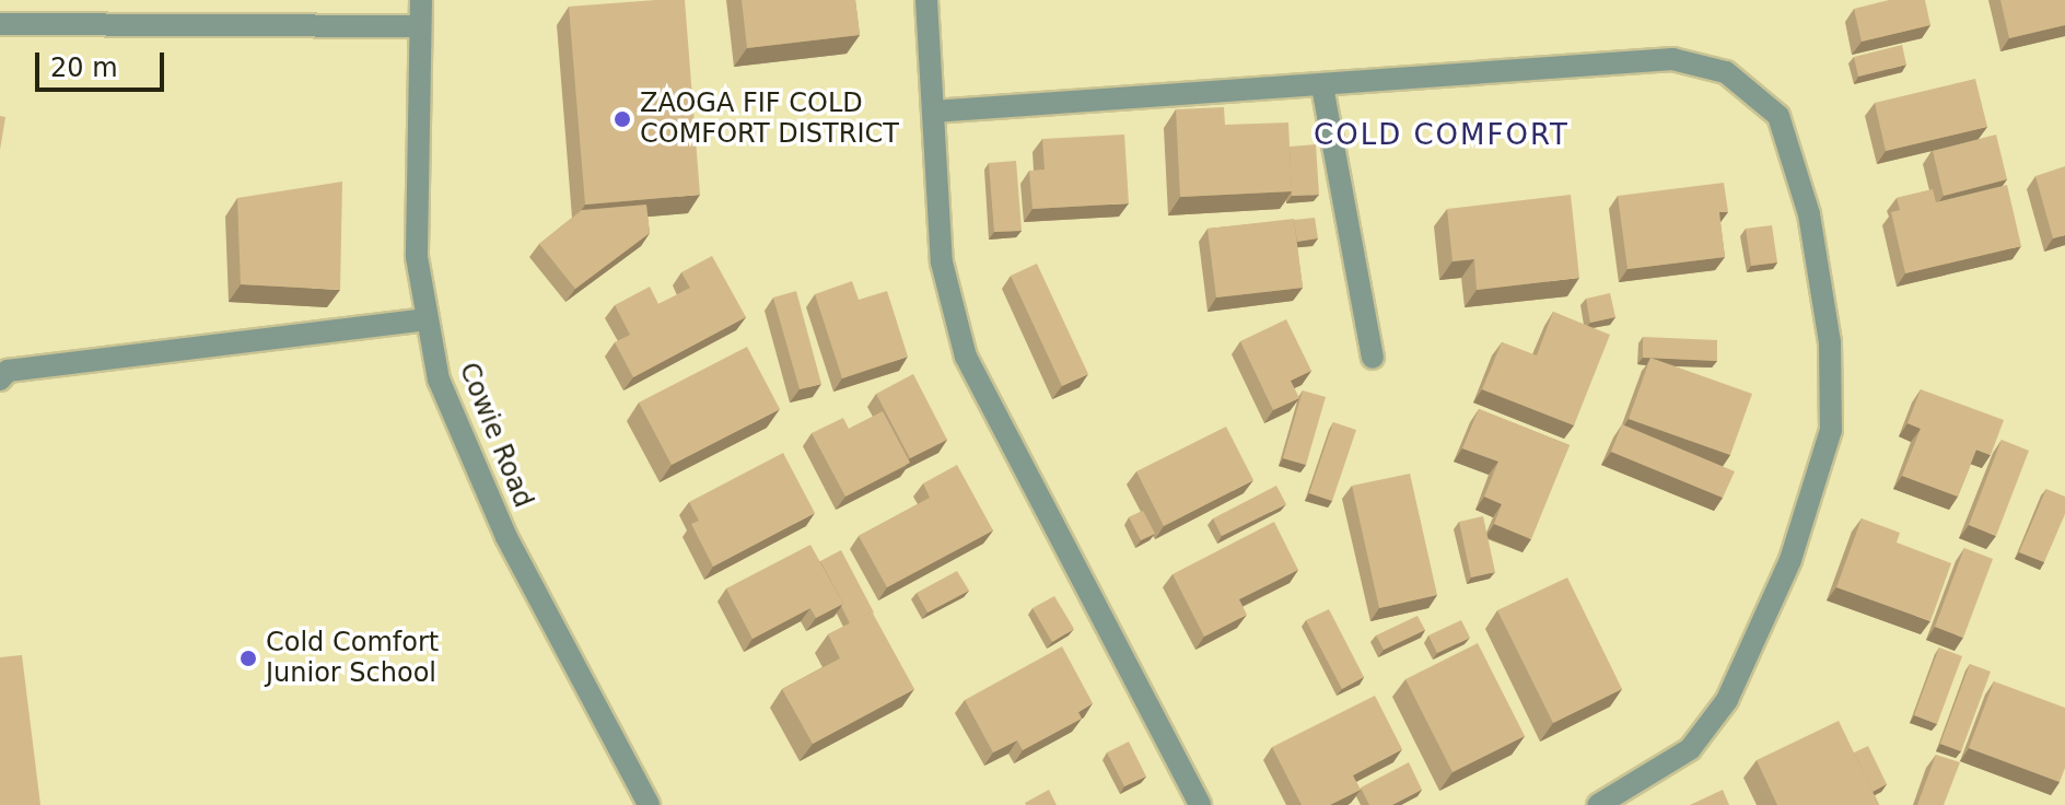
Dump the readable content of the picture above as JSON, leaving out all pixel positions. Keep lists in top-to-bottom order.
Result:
{
  "streets": {
    "street": ["Cowie Road"]
  },
  "districts": ["COLD COMFORT"],
  "places": ["ZAOGA FIF COLD COMFORT DISTRICT", "Cold Comfort Junior School"],
  "scale_bar": "20 m"
}
